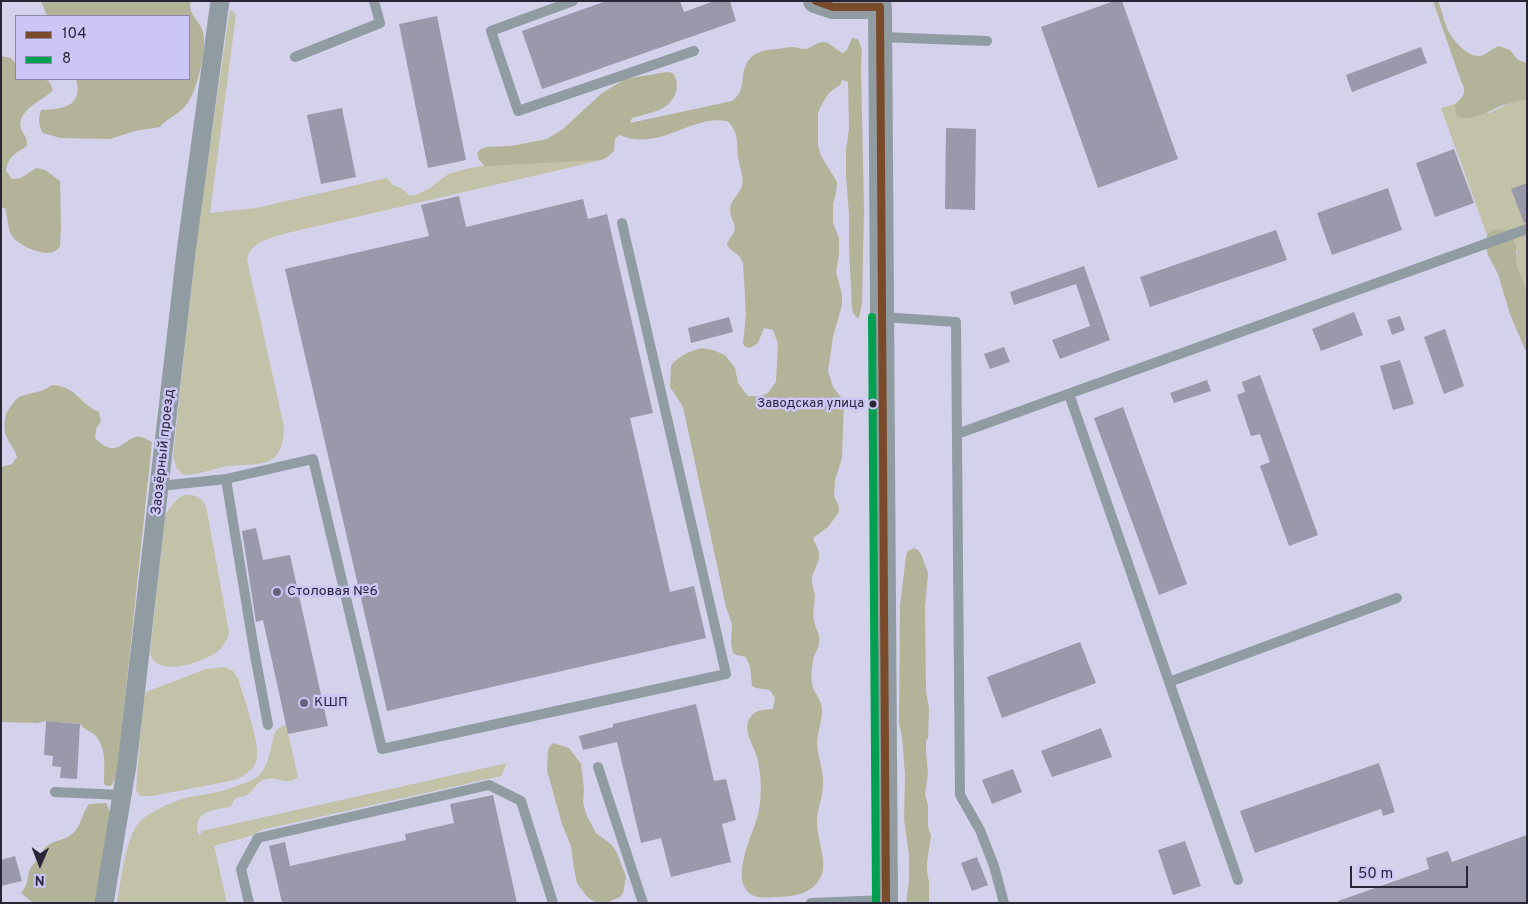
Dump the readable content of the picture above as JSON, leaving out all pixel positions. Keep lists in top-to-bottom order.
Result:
{
  "streets": {
    "street": ["Заозёрный проезд"]
  },
  "places": ["Заводская улица", "Столовая №6", "КШП"],
  "lines": ["transit line 104", "transit line 8"],
  "legend": ["104", "8"],
  "scale_bar": "50 m",
  "north": "bottom"
}
